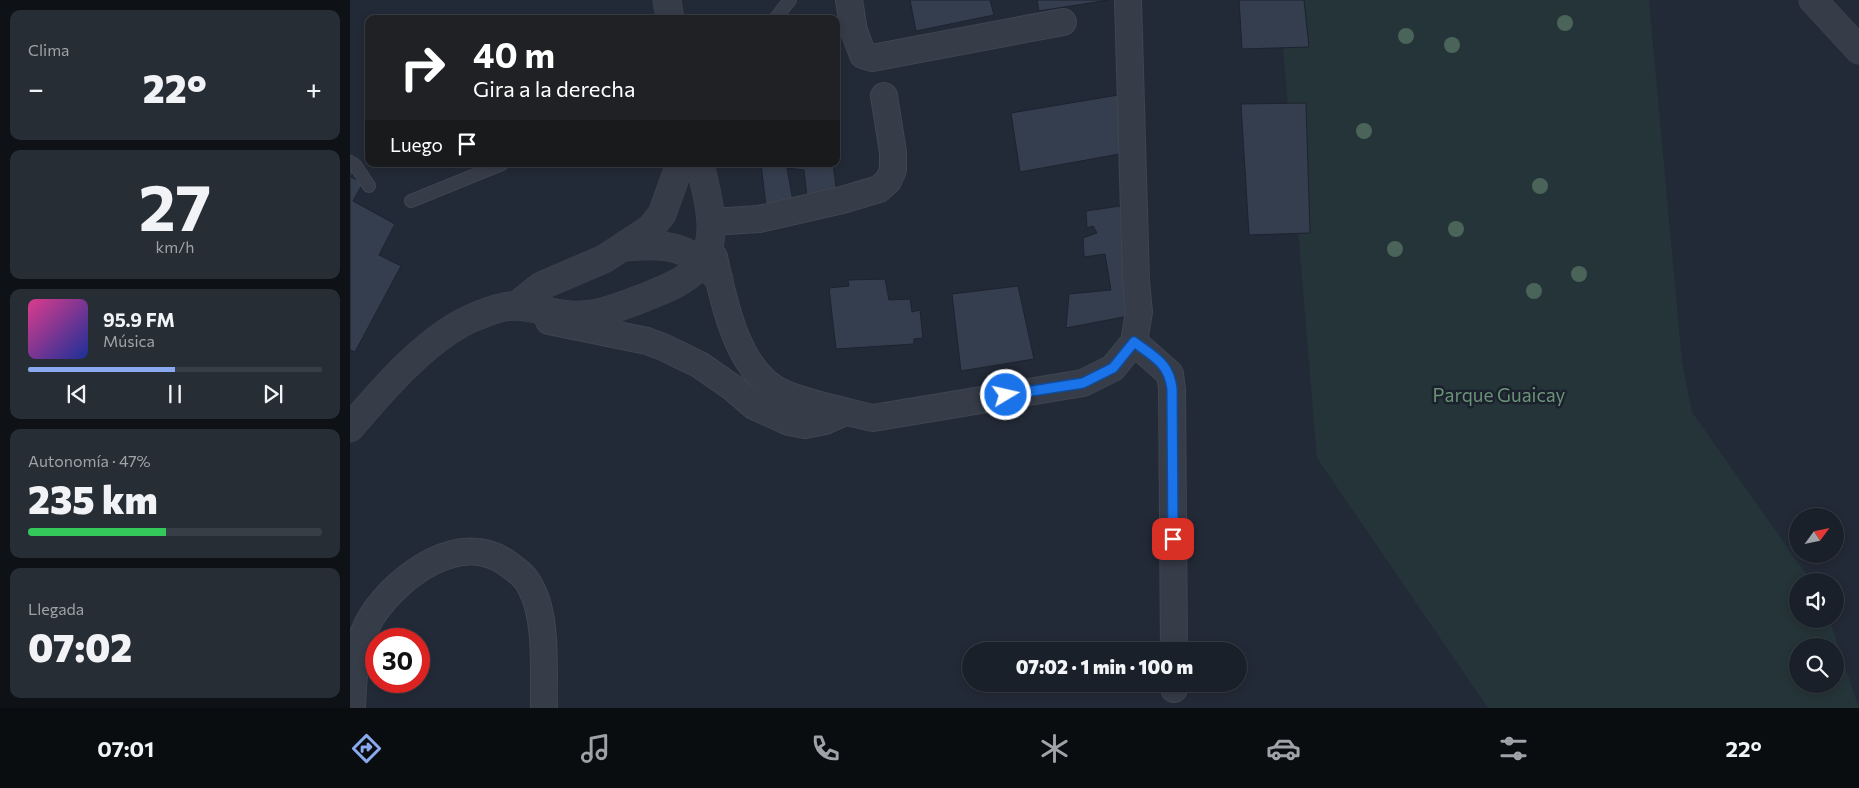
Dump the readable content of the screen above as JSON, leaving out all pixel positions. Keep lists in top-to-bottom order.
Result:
{
  "parks": ["Parque Guaicay"],
  "north": "top right",
  "page": {
    "tile": [
      "Clima",
      ["27", "km/h"],
      ["Autonomía · 47%", "235 km"],
      ["Llegada", "07:02"]
    ],
    "turn": ["40 m", "Gira a la derecha"],
    "heat": ["−", "22°", "+"],
    "then": "Luego",
    "song": ["95.9 FM", "Música"],
    "limit": "30",
    "trip": "07:02 · 1 min · 100 m",
    "tabs": ["07:01", "22°"]
  }
}
